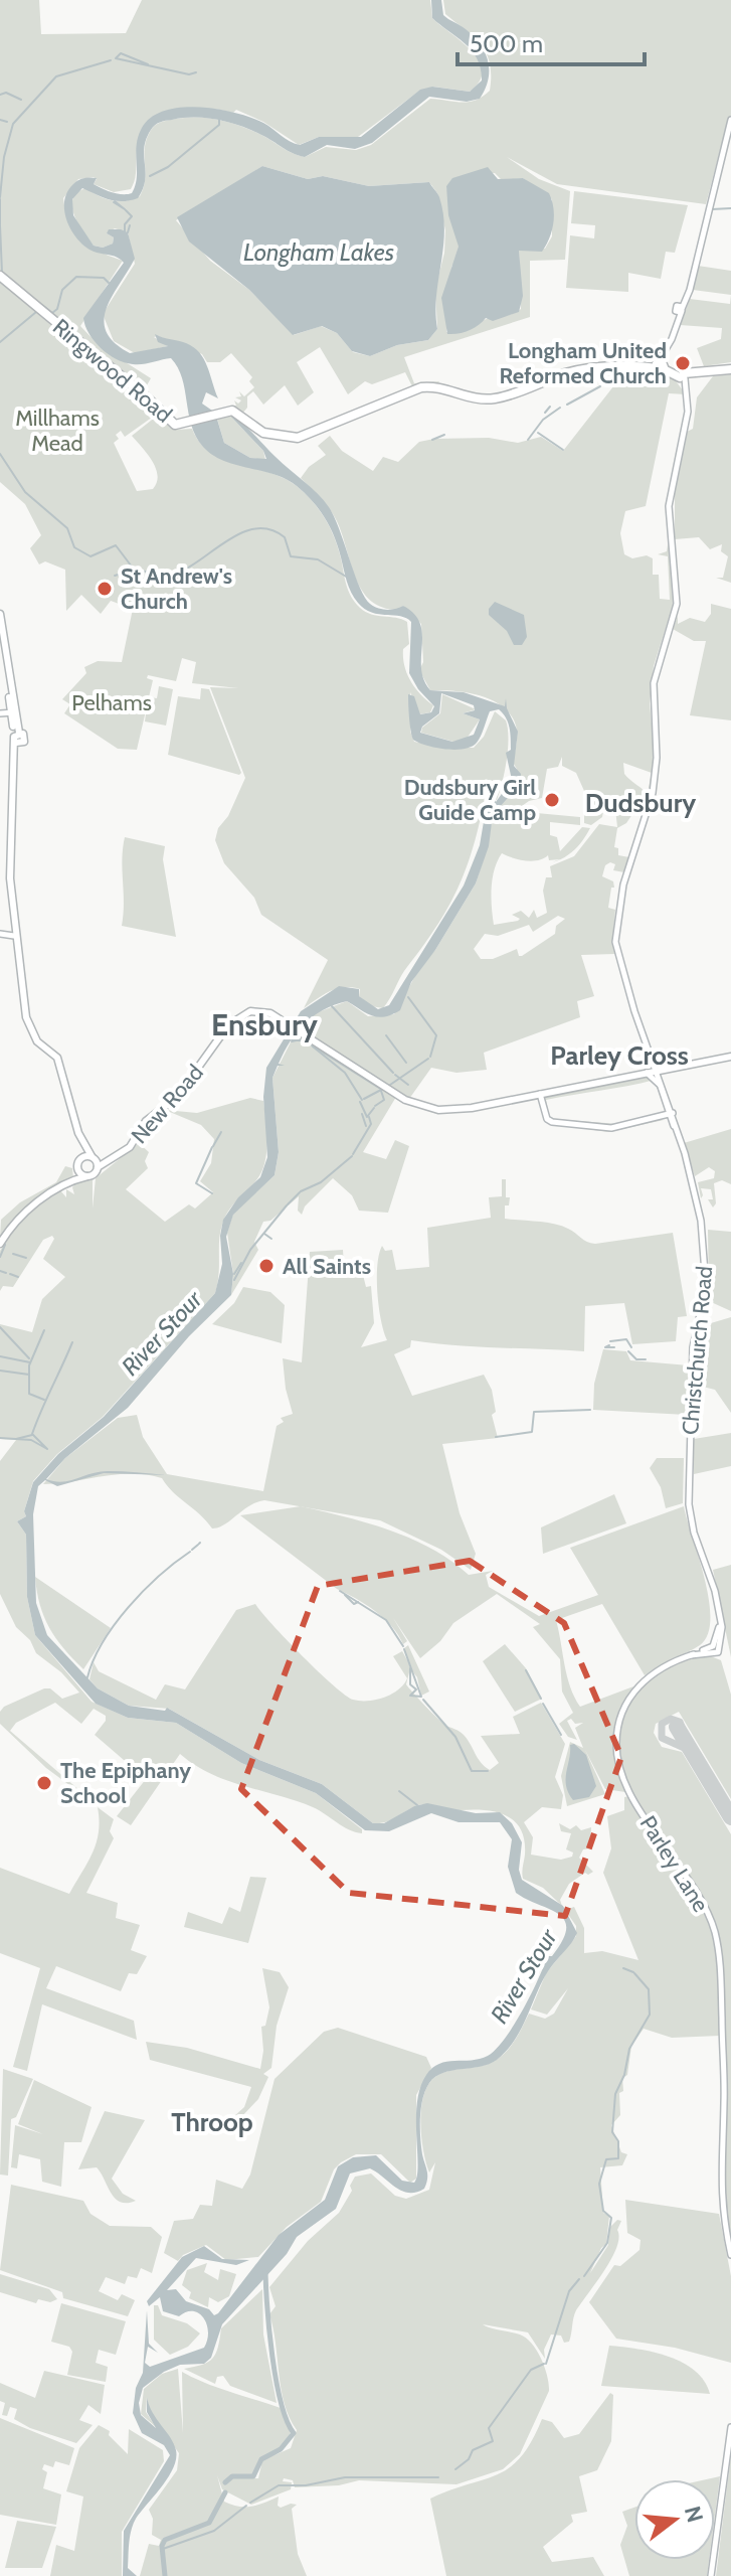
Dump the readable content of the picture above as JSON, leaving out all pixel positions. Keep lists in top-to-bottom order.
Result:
{
  "streets": {
    "highway": ["Ringwood Road"],
    "main road": ["New Road", "Christchurch Road", "Parley Lane"]
  },
  "crossings": [
    ["New Road", "Christchurch Road"],
    ["Christchurch Road", "Parley Lane"]
  ],
  "districts": [
    "Dudsbury",
    "Ensbury",
    "Parley Cross",
    "Throop"
  ],
  "water": ["Longham Lakes", "River Stour"],
  "parks": ["Millhams Mead", "Pelhams"],
  "places": [
    "Longham United Reformed Church",
    "St Andrew's Church",
    "Dudsbury Girl Guide Camp",
    "All Saints",
    "The Epiphany School"
  ],
  "scale_bar": "500 m",
  "north": "right"
}
